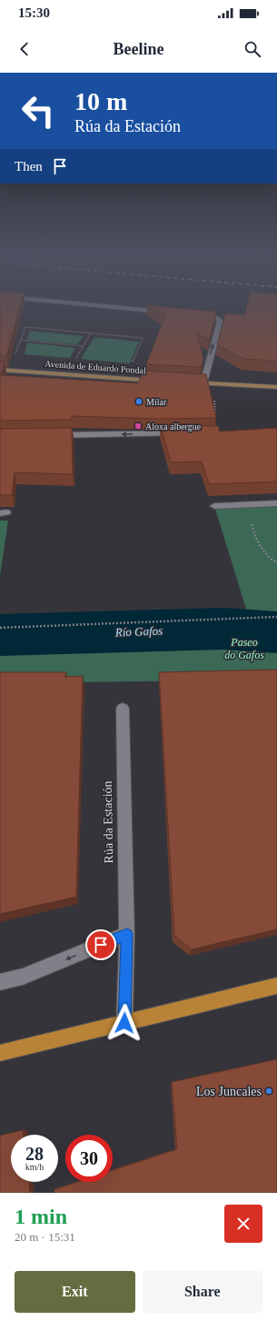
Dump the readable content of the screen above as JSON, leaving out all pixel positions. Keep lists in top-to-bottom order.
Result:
{
  "streets": {
    "main road": ["Avenida de Eduardo Pondal"],
    "street": ["Rúa da Estación"]
  },
  "water": ["Río Gafos"],
  "parks": ["Paseo do Gafos"],
  "places": ["Milar", "Aloxa albergue", "Los Juncales"],
  "page": {
    "status": "15:30",
    "header": "Beeline",
    "turn": ["10 m", "Rúa da Estación"],
    "then": "Then",
    "speed": "28 km/h",
    "limit": "30",
    "heading": ["1 min", "20 m · 15:31"],
    "buttons": ["Exit", "Share"]
  }
}
